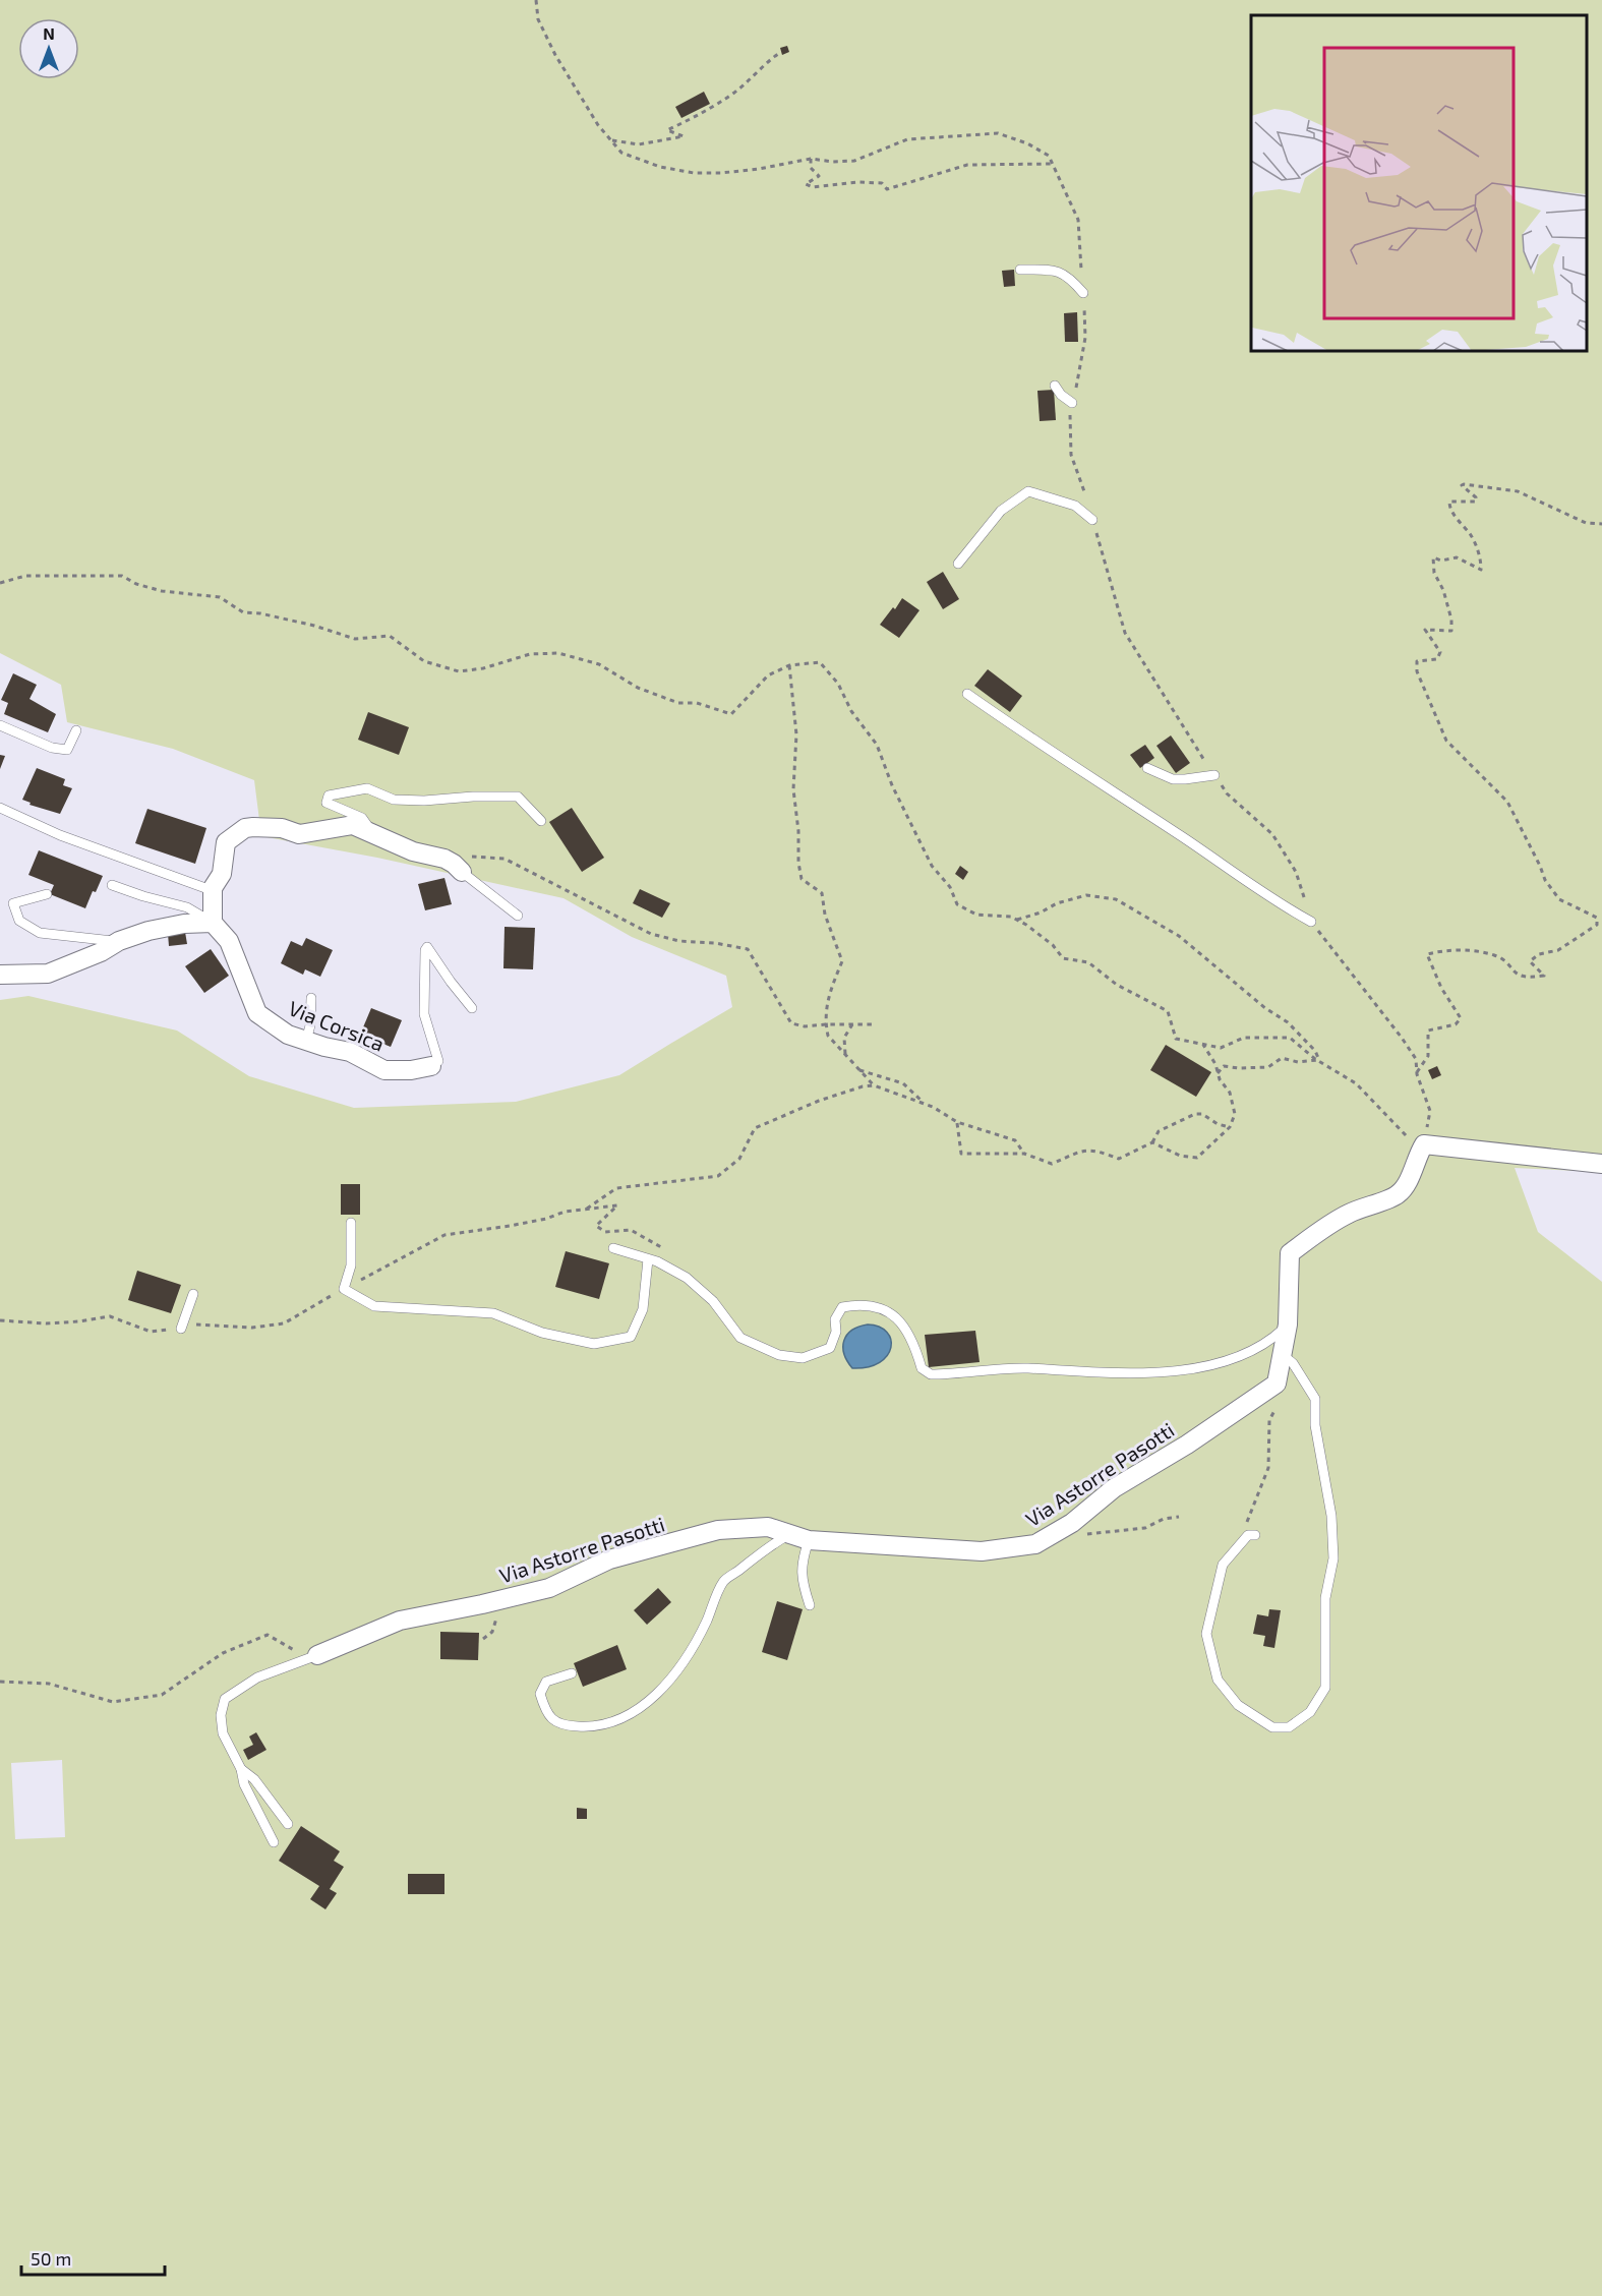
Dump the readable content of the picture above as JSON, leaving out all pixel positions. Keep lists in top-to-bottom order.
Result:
{
  "streets": {
    "street": ["Via Corsica", "Via Astorre Pasotti"]
  },
  "scale_bar": "50 m",
  "north": "top"
}
